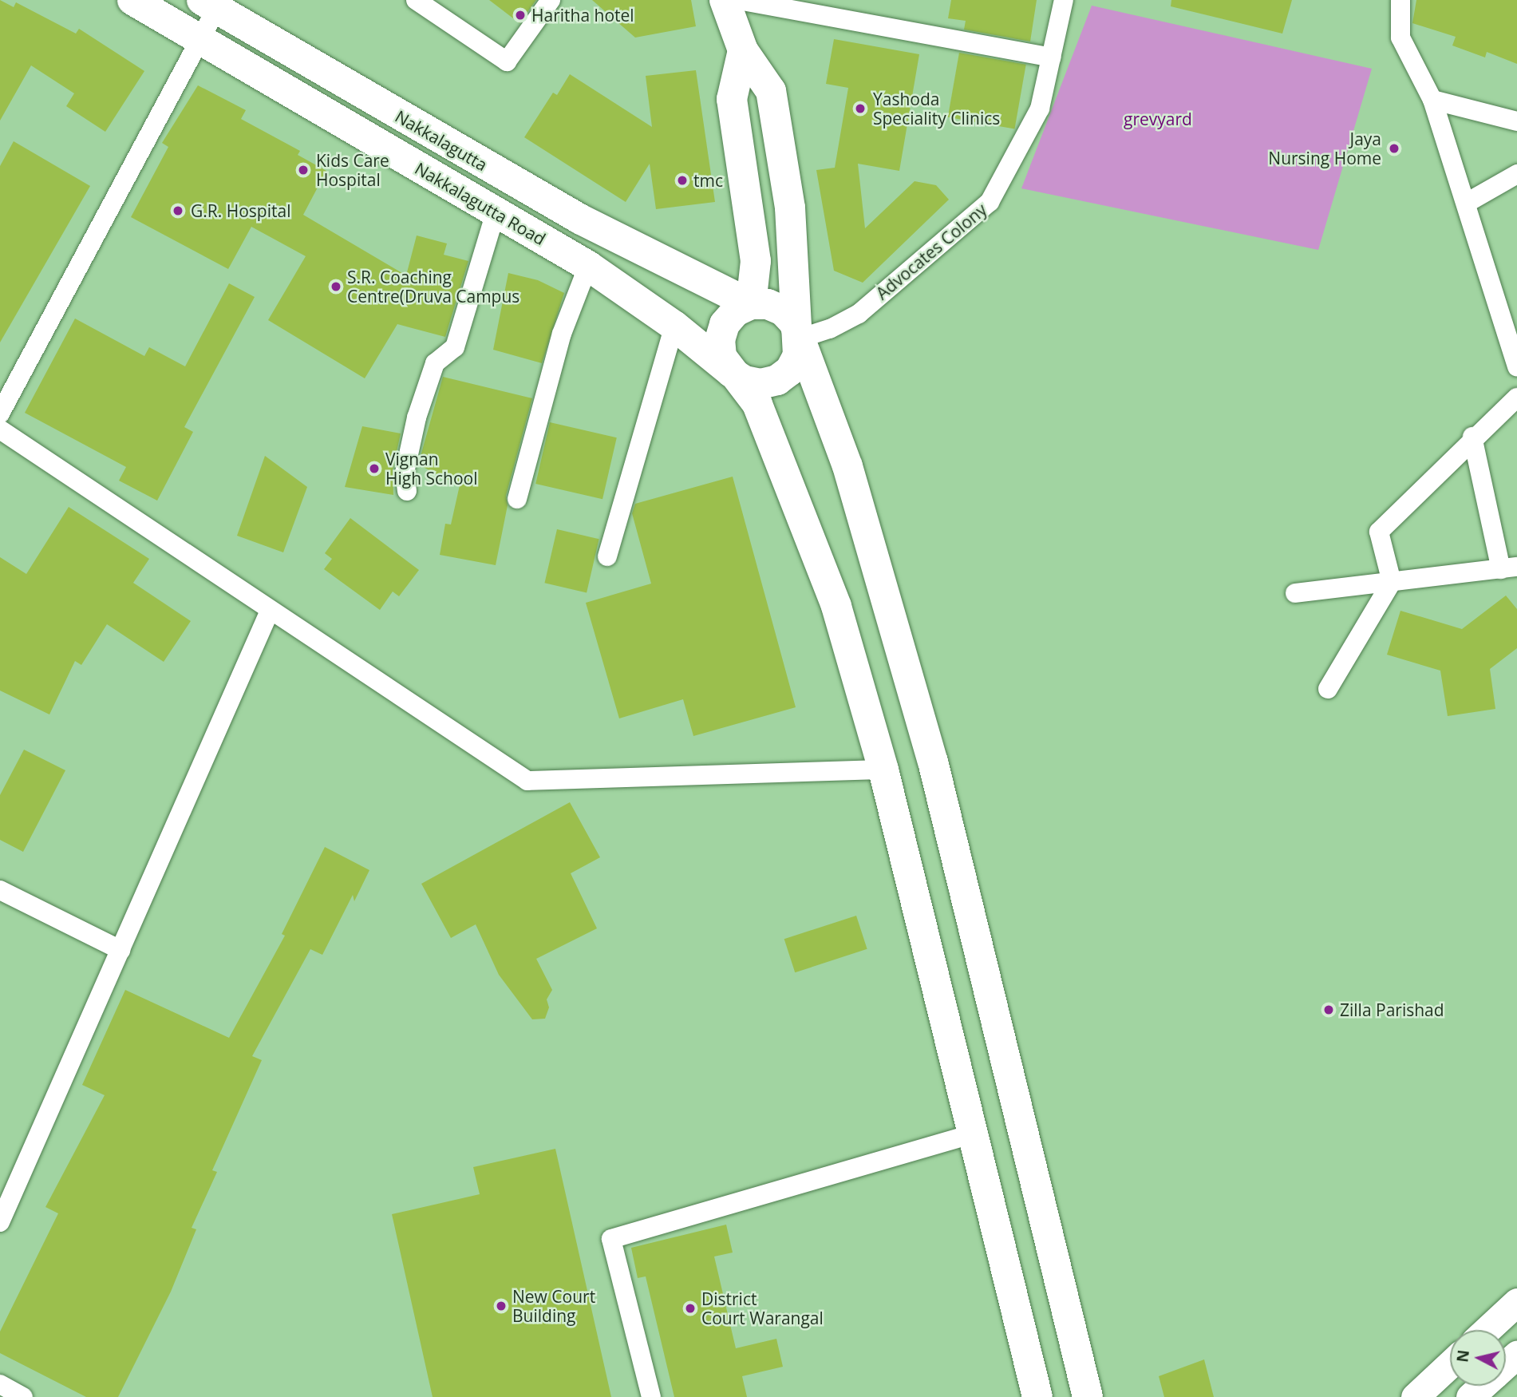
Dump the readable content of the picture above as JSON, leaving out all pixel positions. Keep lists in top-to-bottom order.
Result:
{
  "streets": {
    "main road": ["Nakkalagutta", "Nakkalagutta Road"],
    "street": ["Advocates Colony"]
  },
  "crossings": [
    ["Nakkalagutta", "Nakkalagutta Road"],
    ["Nakkalagutta", "Advocates Colony"],
    ["Nakkalagutta Road", "Advocates Colony"]
  ],
  "parks": ["grevyard"],
  "places": [
    "Haritha hotel",
    "Yashoda Speciality Clinics",
    "Jaya Nursing Home",
    "Kids Care Hospital",
    "tmc",
    "G.R. Hospital",
    "S.R. Coaching Centre(Druva Campus",
    "Vignan High School",
    "Zilla Parishad",
    "New Court Building",
    "District Court Warangal"
  ],
  "north": "left"
}
